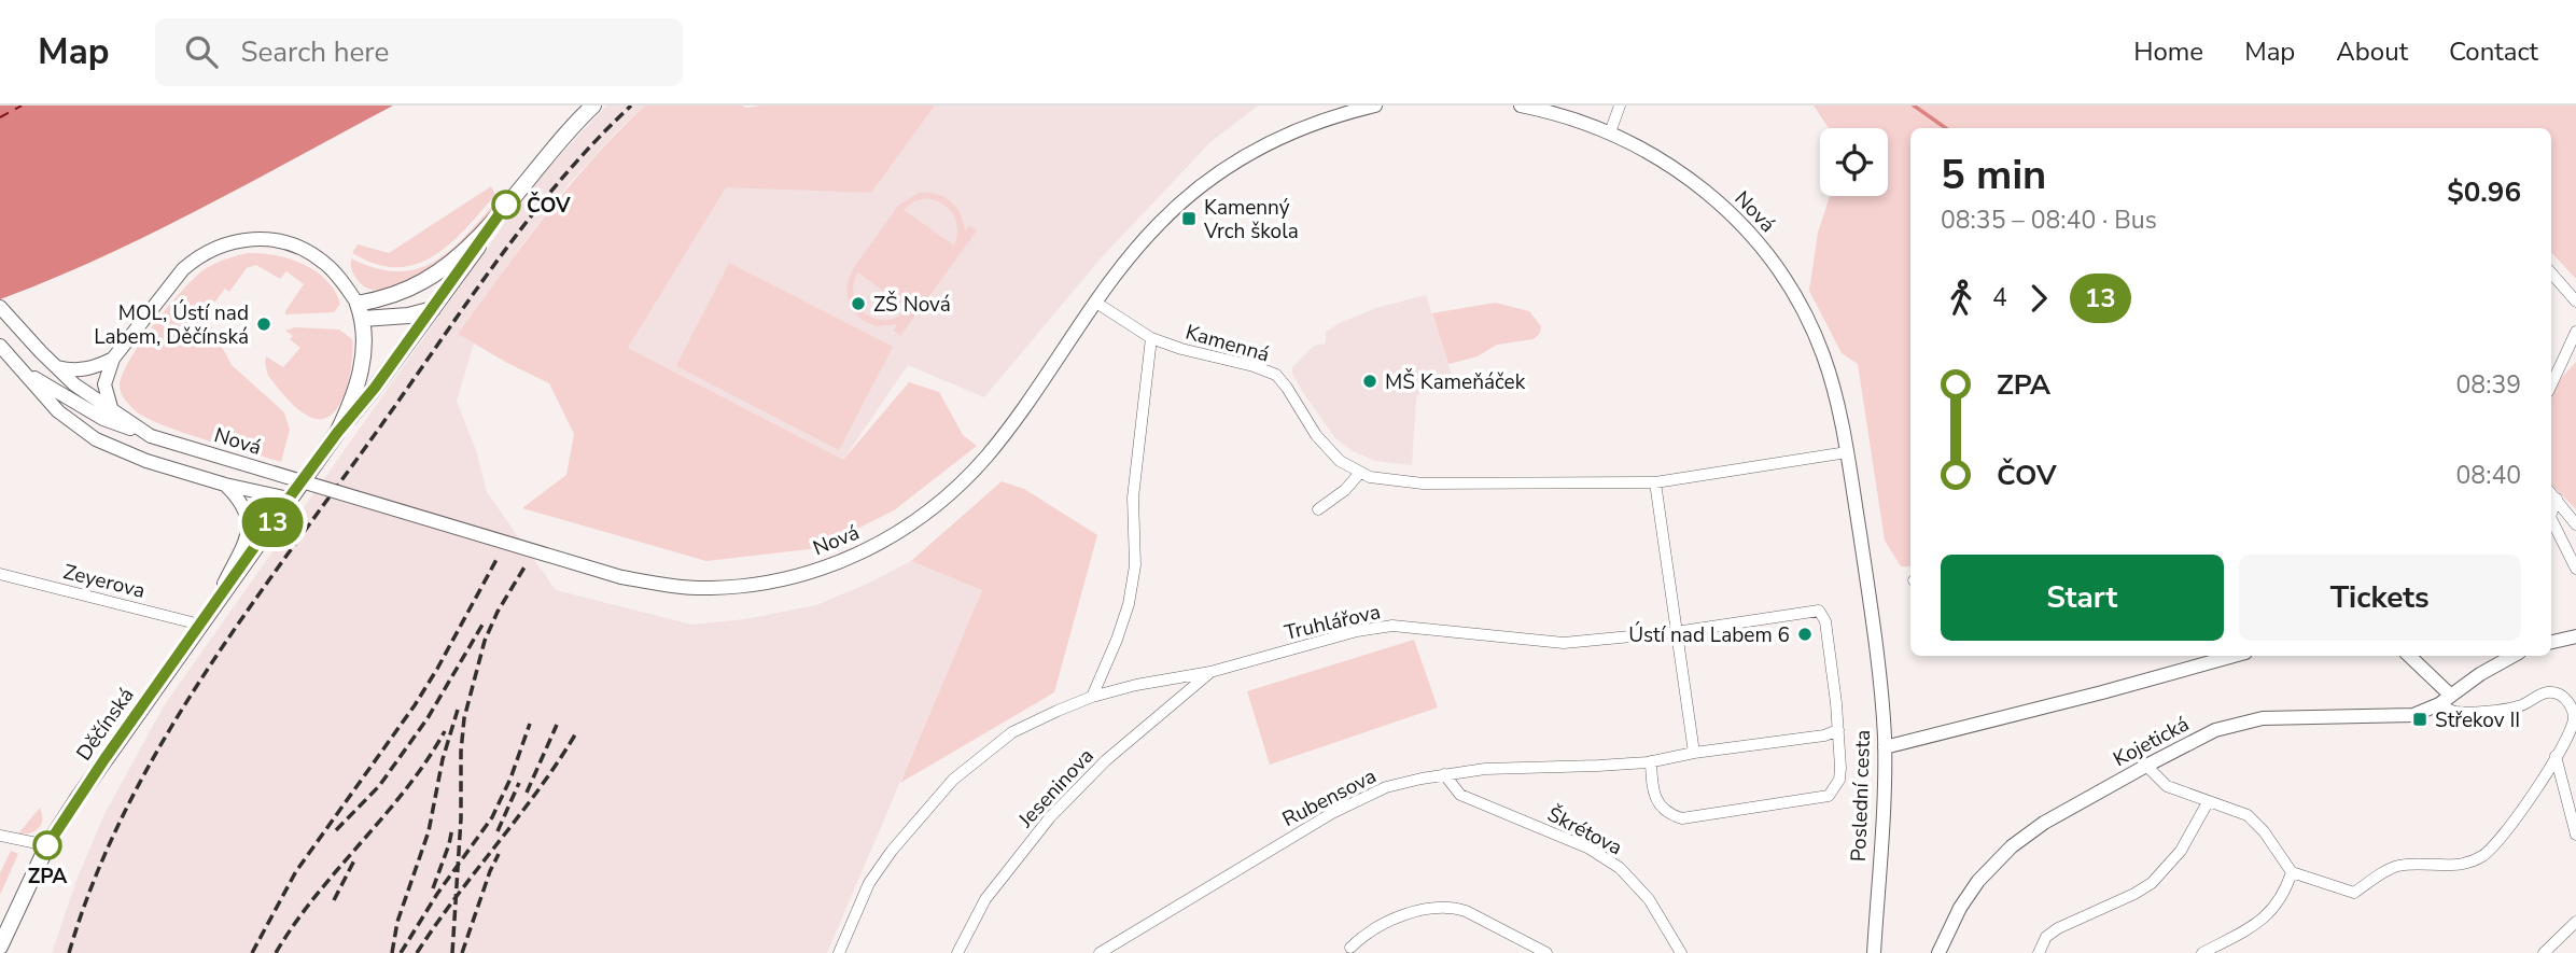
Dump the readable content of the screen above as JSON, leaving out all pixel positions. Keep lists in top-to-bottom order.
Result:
{
  "streets": {
    "main road": ["Děčínská"],
    "street": [
      "Nová",
      "Kamenná",
      "Zeyerova",
      "Truhlářova",
      "Kojetická",
      "Jeseninova",
      "Poslední cesta",
      "Rubensova",
      "Škrétova"
    ]
  },
  "crossings": [
    ["Nová", "Kamenná"],
    ["Nová", "Poslední cesta"],
    ["Zeyerova", "Děčínská"],
    ["Truhlářova", "Jeseninova"],
    ["Truhlářova", "Rubensova"],
    ["Rubensova", "Škrétova"]
  ],
  "places": {
    "other": [
      "ČOV",
      "ZŠ Nová",
      "MOL, Ústí nad Labem, Děčínská",
      "MŠ Kameňáček",
      "Ústí nad Labem 6",
      "ZPA"
    ],
    "transit": ["Kamenný Vrch škola", "Střekov II"]
  },
  "lines": ["bus line 13"],
  "page": {
    "header": "Map",
    "search": "Search here",
    "nav": [
      "Home",
      "Map",
      "About",
      "Contact"
    ],
    "on_map": "13",
    "heading": ["5 min", "08:35 – 08:40 · Bus", "$0.96"],
    "legs": ["4", "13"],
    "list": [
      {
        "name": "ZPA",
        "value": "08:39"
      },
      {
        "name": "ČOV",
        "value": "08:40"
      }
    ],
    "buttons": ["Start", "Tickets"]
  }
}
